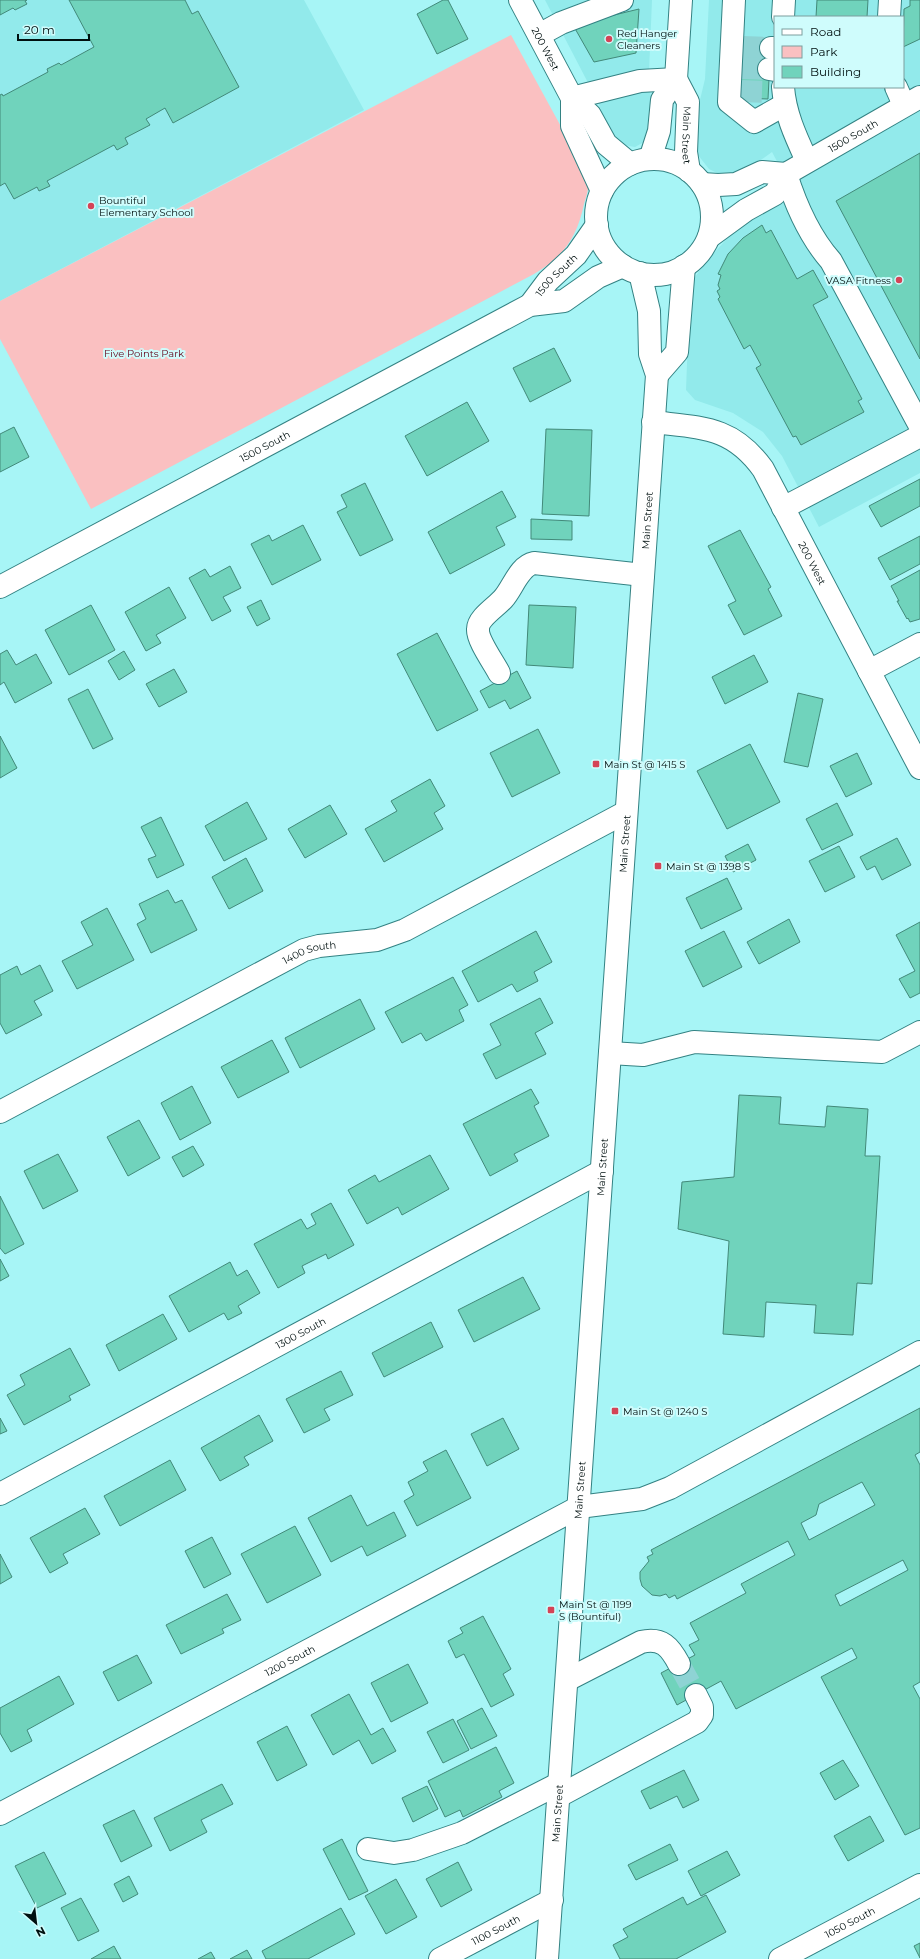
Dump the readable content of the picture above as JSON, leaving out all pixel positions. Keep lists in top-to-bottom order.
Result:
{
  "streets": {
    "street": [
      "200 West",
      "Main Street",
      "1500 South",
      "1400 South",
      "1300 South",
      "1200 South",
      "1050 South",
      "1100 South"
    ]
  },
  "crossings": [
    ["200 West", "Main Street"],
    ["200 West", "1500 South"],
    ["Main Street", "1500 South"],
    ["Main Street", "1400 South"],
    ["Main Street", "1300 South"],
    ["Main Street", "1200 South"],
    ["Main Street", "1100 South"]
  ],
  "parks": ["Five Points Park"],
  "places": {
    "other": ["Red Hanger Cleaners", "Bountiful Elementary School", "VASA Fitness"],
    "transit": [
      "Main St @ 1415 S",
      "Main St @ 1398 S",
      "Main St @ 1240 S",
      "Main St @ 1199 S (Bountiful)"
    ]
  },
  "legend": ["Road", "Park", "Building"],
  "scale_bar": "20 m",
  "north": "bottom right"
}
